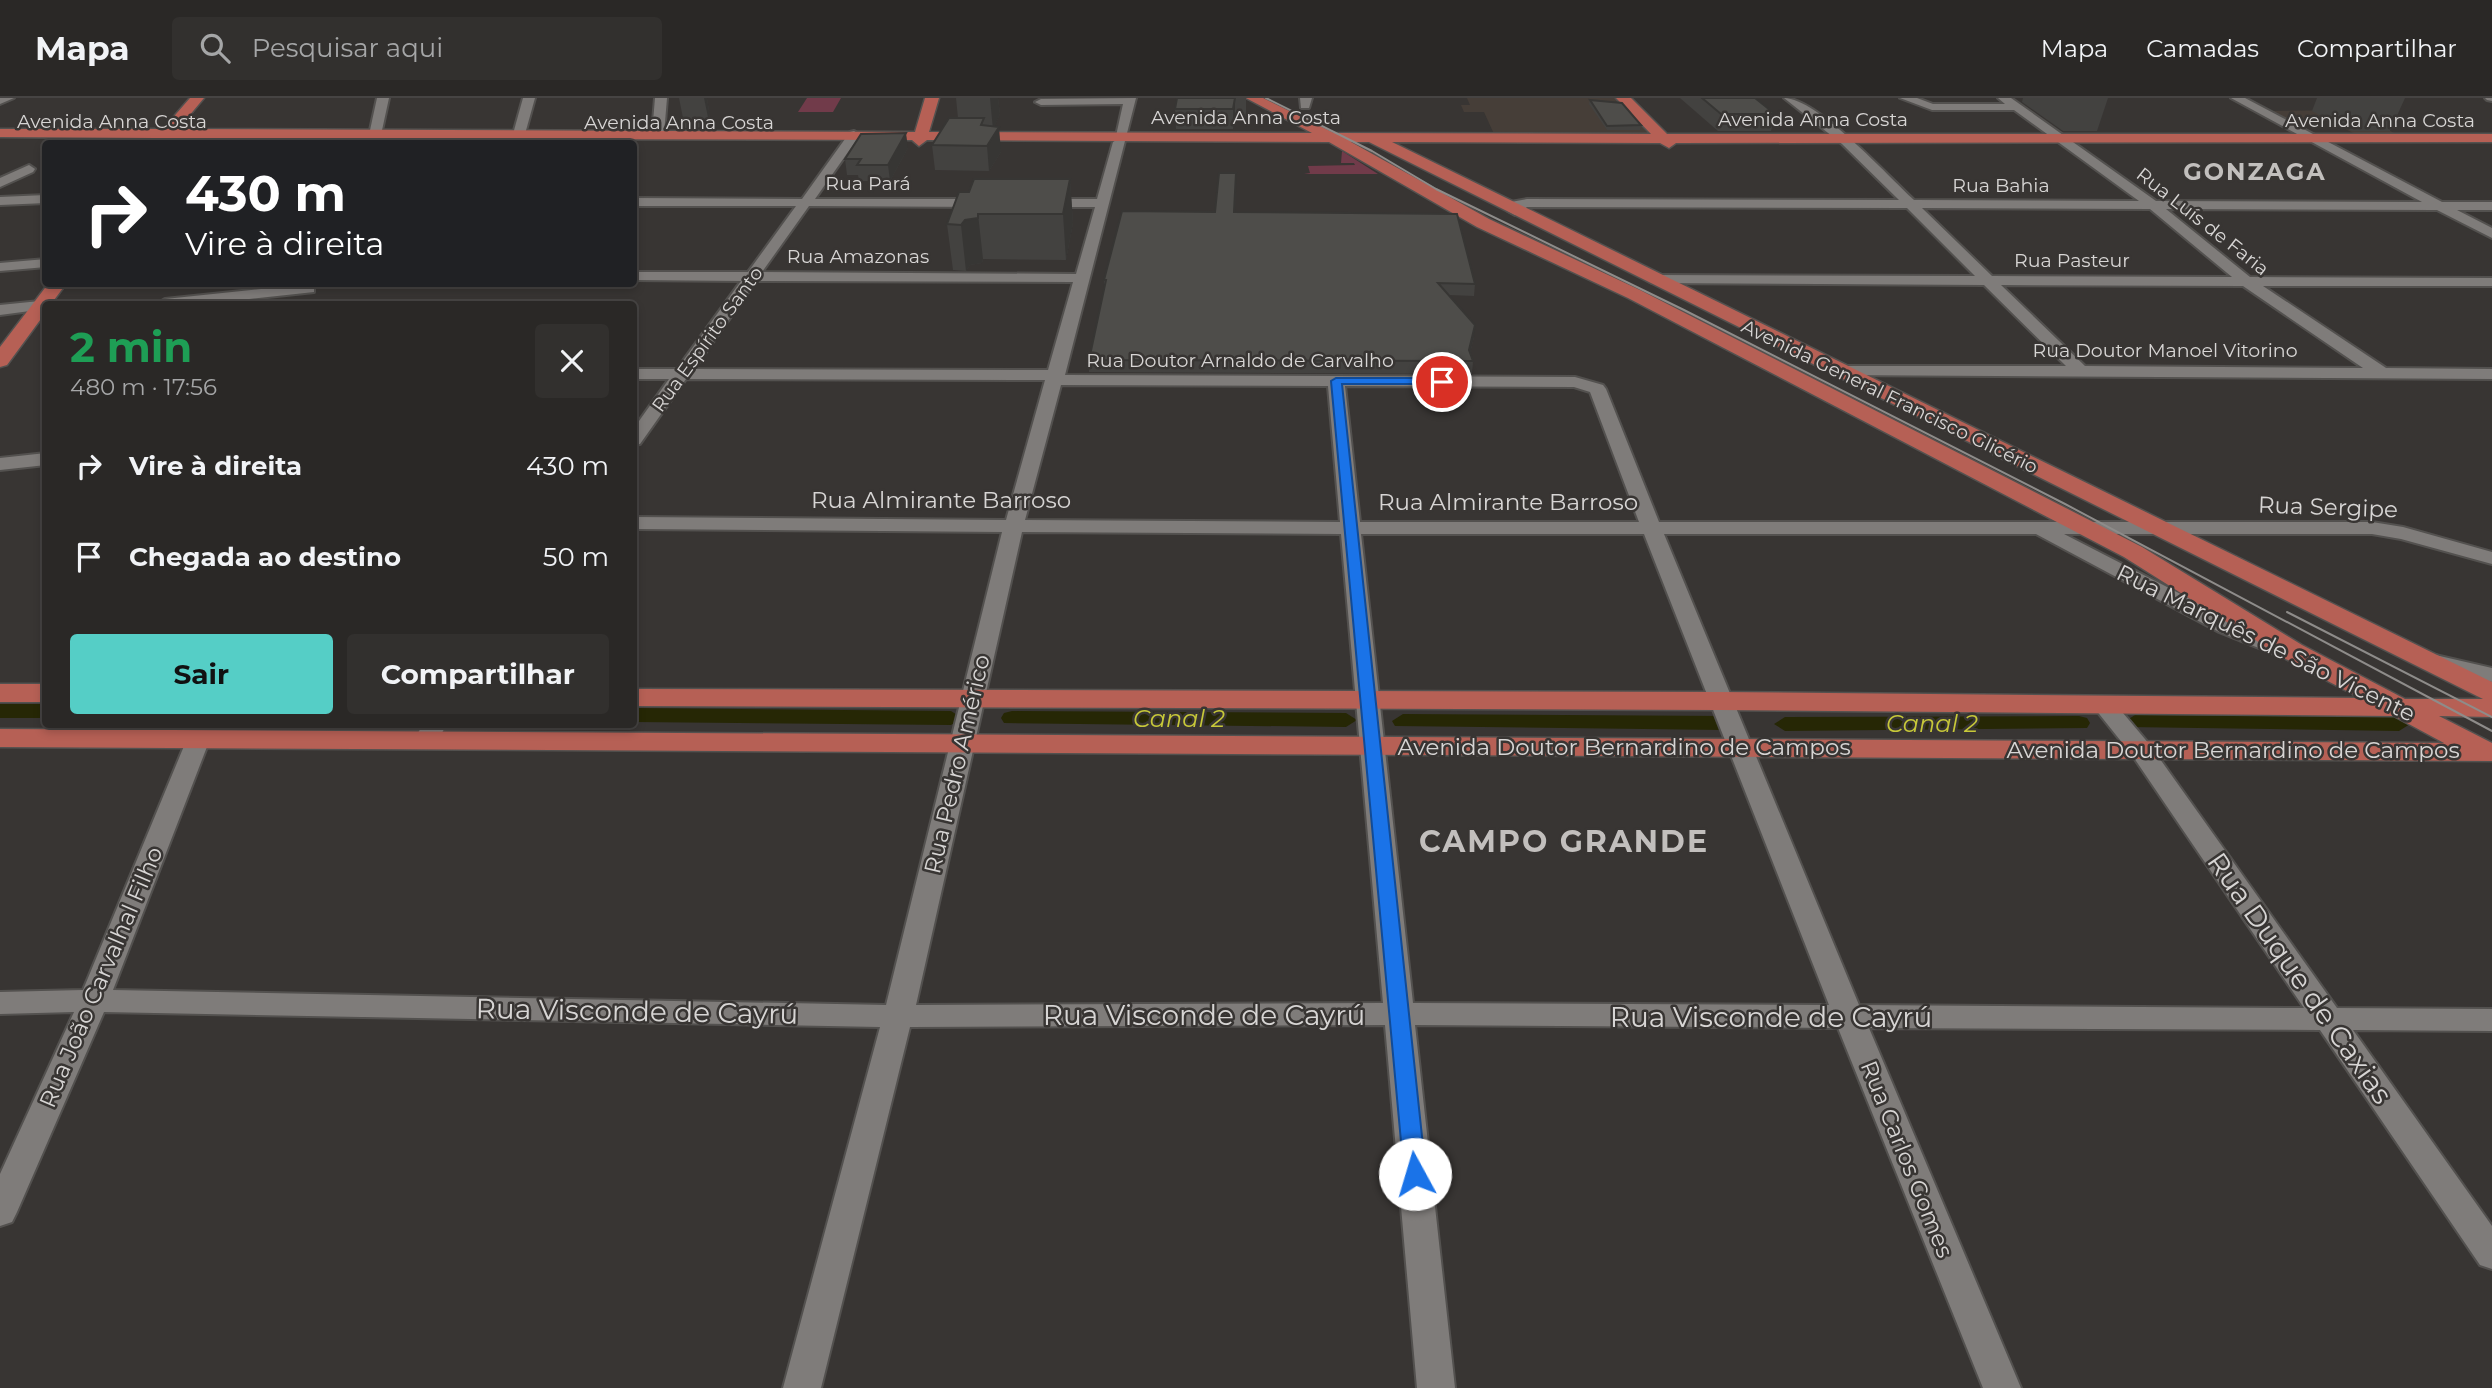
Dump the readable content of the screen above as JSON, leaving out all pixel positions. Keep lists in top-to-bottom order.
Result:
{
  "streets": {
    "main road": [
      "Avenida Anna Costa",
      "Avenida General Francisco Glicério",
      "Rua Marquês de São Vicente",
      "Avenida Doutor Bernardino de Campos"
    ],
    "street": [
      "Rua Pará",
      "Rua Bahia",
      "Rua Luís de Faria",
      "Rua Amazonas",
      "Rua Pasteur",
      "Rua Espírito Santo",
      "Rua Doutor Manoel Vitorino",
      "Rua Doutor Arnaldo de Carvalho",
      "Rua Almirante Barroso",
      "Rua Sergipe",
      "Rua Pedro Américo",
      "Rua João Carvalhal Filho",
      "Rua Duque de Caxias",
      "Rua Visconde de Cayrú",
      "Rua Carlos Gomes"
    ]
  },
  "crossings": [
    ["Avenida Anna Costa", "Rua Luís de Faria"],
    ["Avenida Anna Costa", "Rua Espírito Santo"],
    ["Avenida Anna Costa", "Avenida General Francisco Glicério"],
    ["Avenida Anna Costa", "Rua Pedro Américo"],
    ["Rua Pará", "Rua Espírito Santo"],
    ["Rua Pará", "Rua Pedro Américo"],
    ["Rua Bahia", "Rua Luís de Faria"],
    ["Rua Bahia", "Avenida General Francisco Glicério"],
    ["Rua Luís de Faria", "Rua Pasteur"],
    ["Rua Luís de Faria", "Rua Doutor Manoel Vitorino"],
    ["Rua Amazonas", "Rua Espírito Santo"],
    ["Rua Amazonas", "Rua Pedro Américo"],
    ["Rua Pasteur", "Avenida General Francisco Glicério"],
    ["Rua Espírito Santo", "Rua Doutor Arnaldo de Carvalho"],
    ["Rua Doutor Manoel Vitorino", "Avenida General Francisco Glicério"],
    ["Rua Doutor Arnaldo de Carvalho", "Rua Pedro Américo"],
    ["Rua Doutor Arnaldo de Carvalho", "Rua Carlos Gomes"],
    ["Avenida General Francisco Glicério", "Rua Almirante Barroso"],
    ["Avenida General Francisco Glicério", "Rua Sergipe"],
    ["Avenida General Francisco Glicério", "Rua Marquês de São Vicente"],
    ["Rua Almirante Barroso", "Rua Sergipe"],
    ["Rua Almirante Barroso", "Rua Marquês de São Vicente"],
    ["Rua Almirante Barroso", "Rua Pedro Américo"],
    ["Rua Almirante Barroso", "Rua Carlos Gomes"],
    ["Rua Marquês de São Vicente", "Avenida Doutor Bernardino de Campos"],
    ["Avenida Doutor Bernardino de Campos", "Rua Pedro Américo"],
    ["Avenida Doutor Bernardino de Campos", "Rua João Carvalhal Filho"],
    ["Avenida Doutor Bernardino de Campos", "Rua Duque de Caxias"],
    ["Avenida Doutor Bernardino de Campos", "Rua Carlos Gomes"],
    ["Rua Pedro Américo", "Rua Visconde de Cayrú"],
    ["Rua João Carvalhal Filho", "Rua Visconde de Cayrú"],
    ["Rua Duque de Caxias", "Rua Visconde de Cayrú"],
    ["Rua Visconde de Cayrú", "Rua Carlos Gomes"]
  ],
  "districts": ["GONZAGA", "CAMPO GRANDE"],
  "water": ["Canal 2"],
  "page": {
    "header": "Mapa",
    "search": "Pesquisar aqui",
    "nav": ["Mapa", "Camadas", "Compartilhar"],
    "turn": ["430 m", "Vire à direita"],
    "heading": ["2 min", "480 m · 17:56"],
    "list": [
      {
        "name": "Vire à direita",
        "value": "430 m"
      },
      {
        "name": "Chegada ao destino",
        "value": "50 m"
      }
    ],
    "buttons": ["Sair", "Compartilhar"]
  }
}
